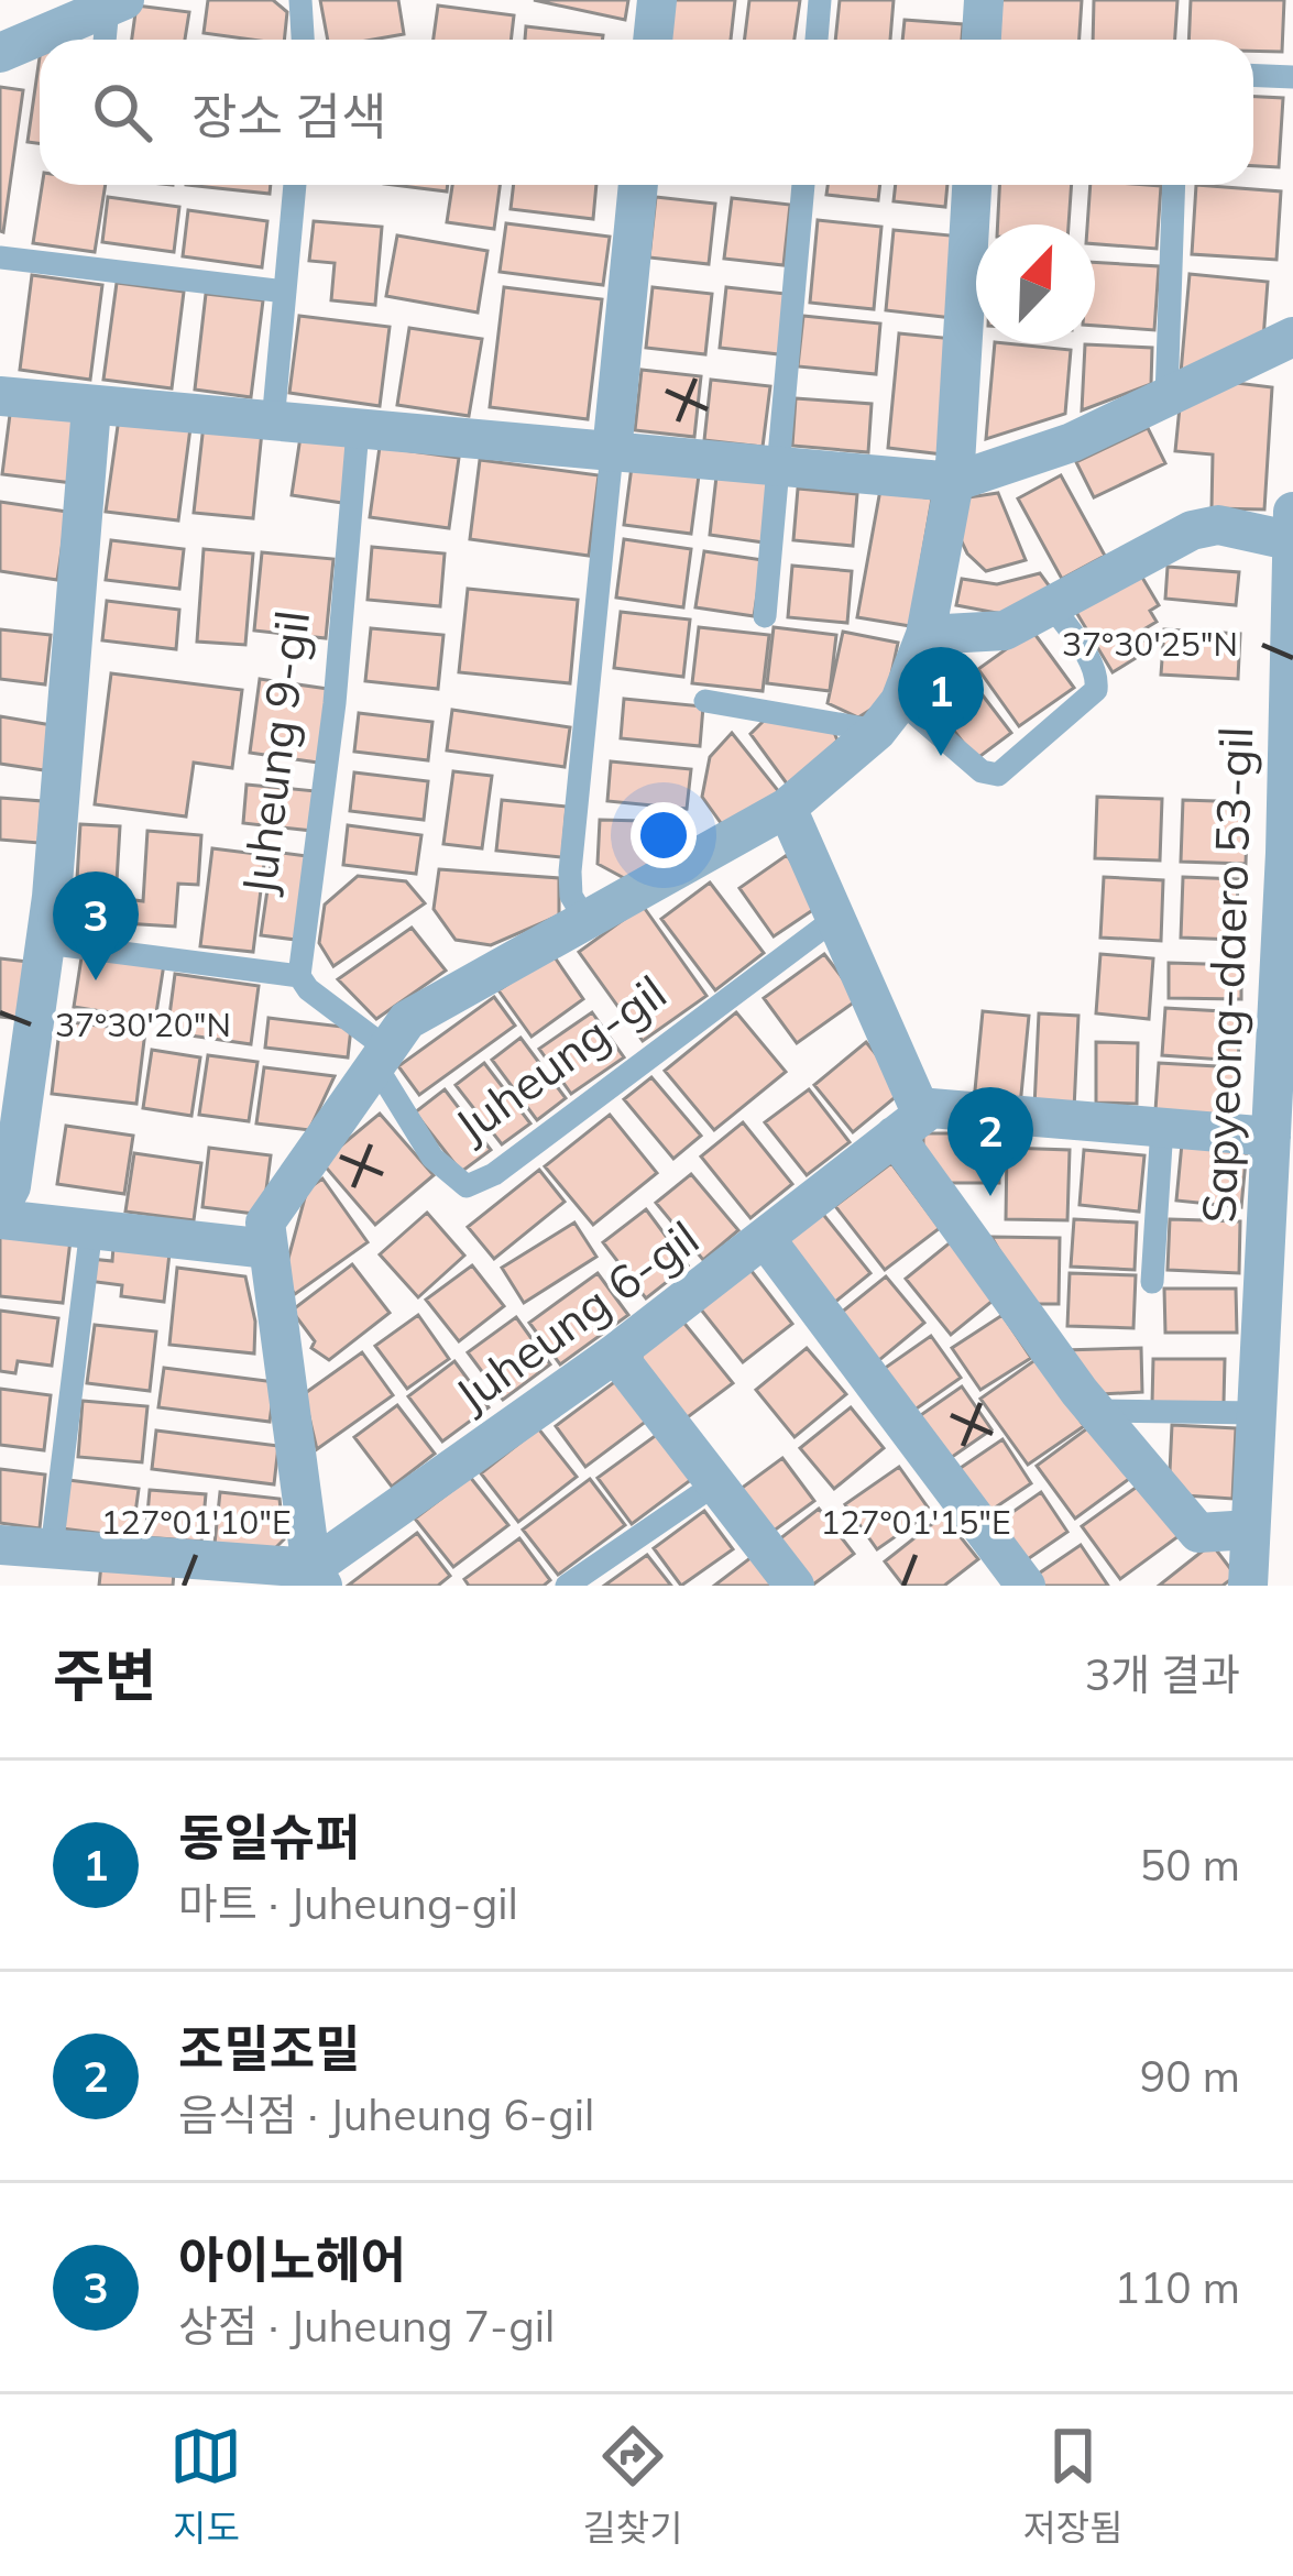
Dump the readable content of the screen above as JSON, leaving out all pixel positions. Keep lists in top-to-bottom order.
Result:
{
  "streets": {
    "street": ["Sapyeong-daero 53-gil", "Juheung-gil", "Juheung 6-gil"],
    "lane": ["Juheung 9-gil"]
  },
  "crossings": [
    ["Juheung-gil", "Juheung 6-gil"]
  ],
  "north": "top right",
  "page": {
    "search": "장소 검색",
    "pins": ["1", "3", "2"],
    "heading": ["주변", "3개 결과"],
    "list": [
      {
        "mark": "1",
        "name": "동일슈퍼",
        "note": "마트 · Juheung-gil",
        "value": "50 m"
      },
      {
        "mark": "2",
        "name": "조밀조밀",
        "note": "음식점 · Juheung 6-gil",
        "value": "90 m"
      },
      {
        "mark": "3",
        "name": "아이노헤어",
        "note": "상점 · Juheung 7-gil",
        "value": "110 m"
      }
    ],
    "nav": ["지도", "길찾기", "저장됨"]
  },
  "coordinates": [
    "37°30'25\"N",
    "37°30'20\"N",
    "127°01'10\"E",
    "127°01'15\"E"
  ]
}
